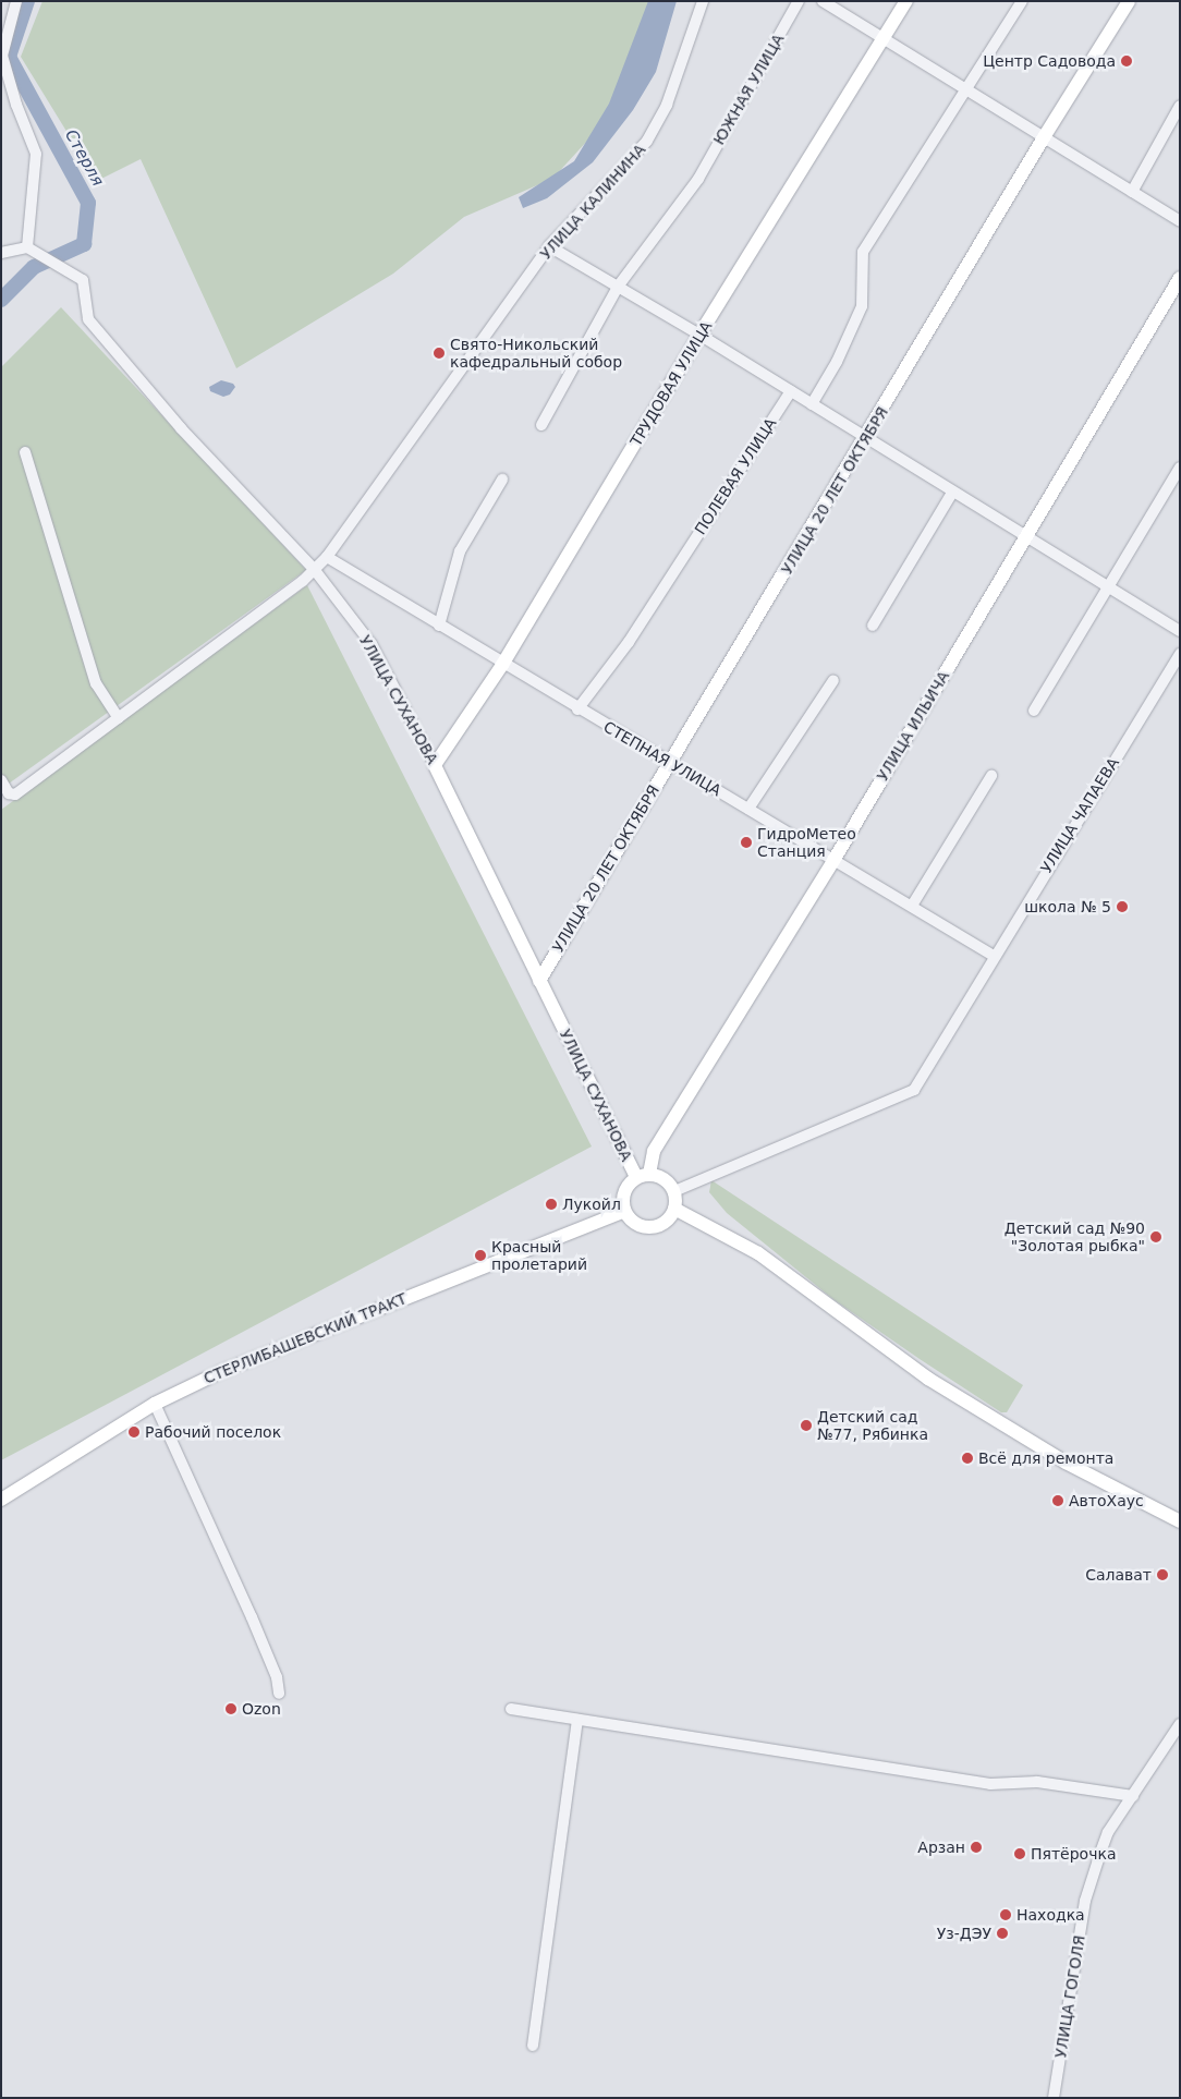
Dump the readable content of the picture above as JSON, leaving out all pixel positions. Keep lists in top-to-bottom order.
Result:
{
  "streets": {
    "main road": [
      "ТРУДОВАЯ УЛИЦА",
      "УЛИЦА 20 ЛЕТ ОКТЯБРЯ",
      "УЛИЦА СУХАНОВА",
      "УЛИЦА ИЛЬИЧА",
      "СТЕРЛИБАШЕВСКИЙ ТРАКТ"
    ],
    "street": [
      "ЮЖНАЯ УЛИЦА",
      "УЛИЦА КАЛИНИНА",
      "ПОЛЕВАЯ УЛИЦА",
      "СТЕПНАЯ УЛИЦА",
      "УЛИЦА ЧАПАЕВА",
      "УЛИЦА ГОГОЛЯ"
    ]
  },
  "crossings": [
    ["УЛИЦА КАЛИНИНА", "УЛИЦА СУХАНОВА"],
    ["УЛИЦА КАЛИНИНА", "СТЕПНАЯ УЛИЦА"],
    ["ТРУДОВАЯ УЛИЦА", "УЛИЦА СУХАНОВА"],
    ["ТРУДОВАЯ УЛИЦА", "СТЕПНАЯ УЛИЦА"],
    ["ПОЛЕВАЯ УЛИЦА", "СТЕПНАЯ УЛИЦА"],
    ["УЛИЦА 20 ЛЕТ ОКТЯБРЯ", "УЛИЦА СУХАНОВА"],
    ["УЛИЦА 20 ЛЕТ ОКТЯБРЯ", "СТЕПНАЯ УЛИЦА"],
    ["УЛИЦА СУХАНОВА", "УЛИЦА ИЛЬИЧА"],
    ["УЛИЦА СУХАНОВА", "УЛИЦА ЧАПАЕВА"],
    ["УЛИЦА СУХАНОВА", "СТЕРЛИБАШЕВСКИЙ ТРАКТ"],
    ["УЛИЦА ИЛЬИЧА", "СТЕПНАЯ УЛИЦА"],
    ["УЛИЦА ИЛЬИЧА", "УЛИЦА ЧАПАЕВА"],
    ["УЛИЦА ИЛЬИЧА", "СТЕРЛИБАШЕВСКИЙ ТРАКТ"],
    ["СТЕПНАЯ УЛИЦА", "УЛИЦА ЧАПАЕВА"],
    ["УЛИЦА ЧАПАЕВА", "СТЕРЛИБАШЕВСКИЙ ТРАКТ"]
  ],
  "water": ["Стерля"],
  "places": [
    "Центр Садовода",
    "Свято-Никольский кафедральный собор",
    "ГидроМетео Станция",
    "школа № 5",
    "Лукойл",
    "Детский сад №90 \"Золотая рыбка\"",
    "Красный пролетарий",
    "Детский сад №77, Рябинка",
    "Рабочий поселок",
    "Всё для ремонта",
    "АвтоХаус",
    "Салават",
    "Ozon",
    "Арзан",
    "Пятёрочка",
    "Находка",
    "Уз-ДЭУ"
  ]
}
